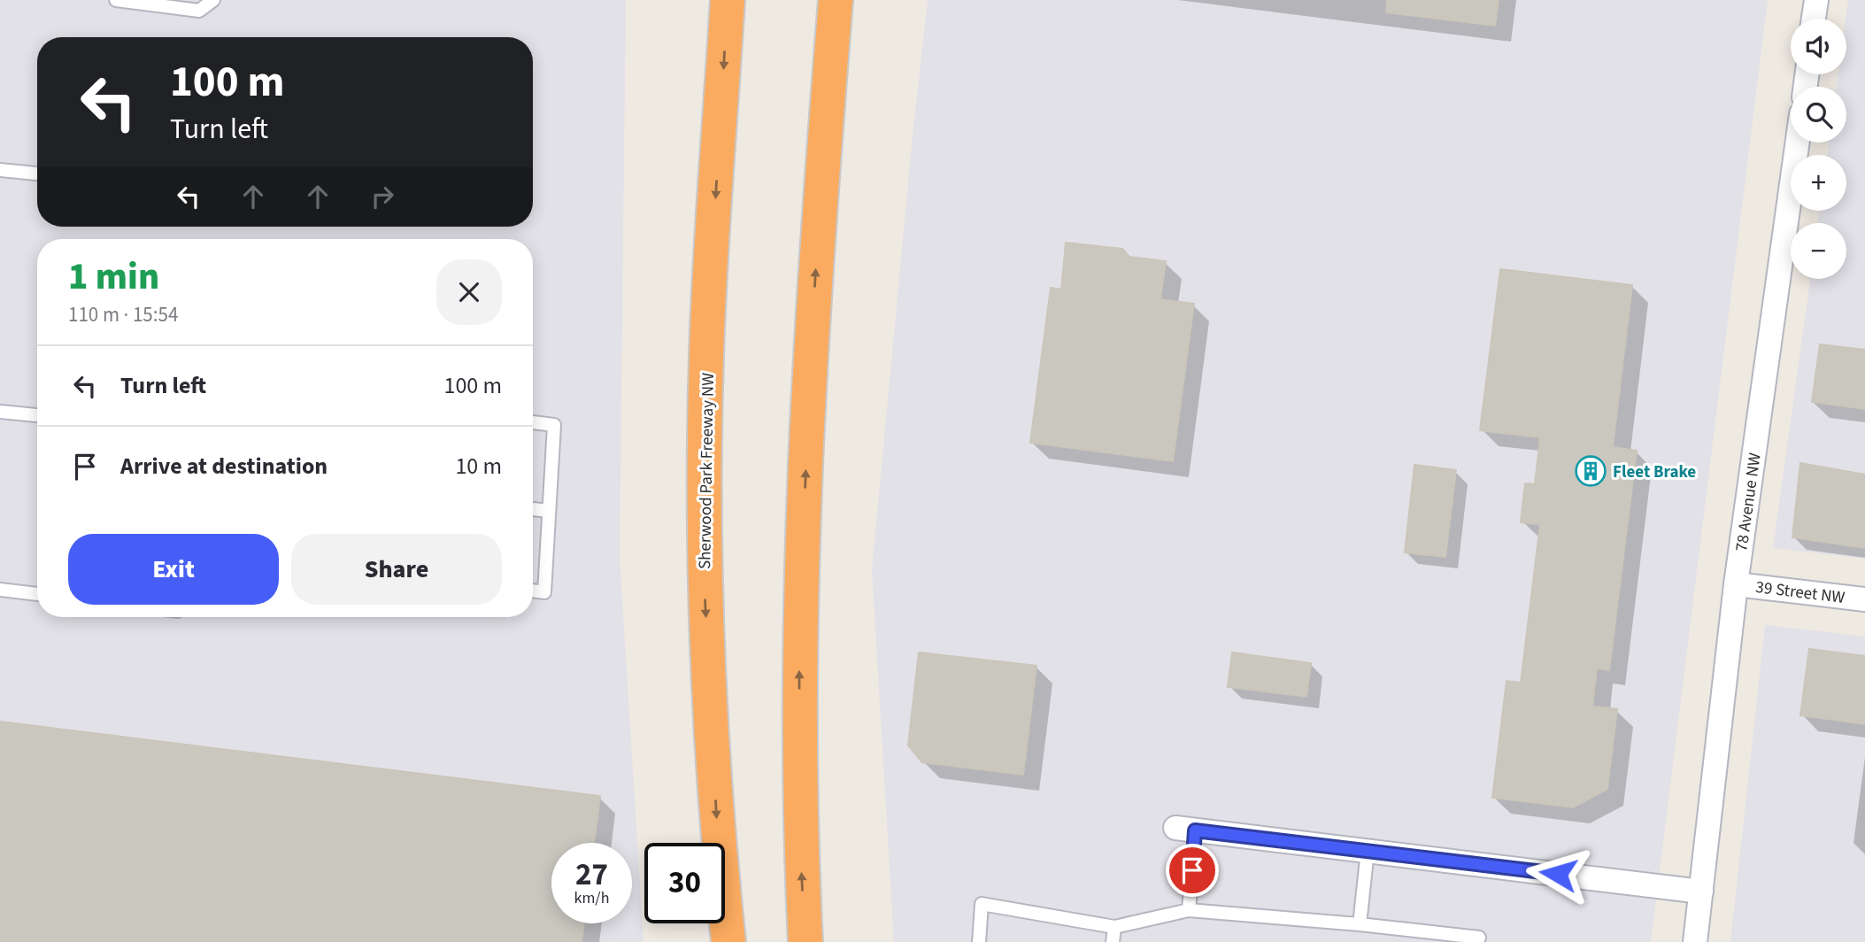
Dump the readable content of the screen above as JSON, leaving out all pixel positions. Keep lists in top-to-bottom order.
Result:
{
  "streets": {
    "highway": ["Sherwood Park Freeway NW"],
    "street": ["78 Avenue NW", "39 Street NW"]
  },
  "crossings": [
    ["78 Avenue NW", "39 Street NW"]
  ],
  "places": {
    "building": ["Fleet Brake"]
  },
  "page": {
    "map_buttons": ["+", "−"],
    "turn": ["100 m", "Turn left"],
    "heading": ["1 min", "110 m · 15:54"],
    "list": [
      {
        "name": "Turn left",
        "value": "100 m"
      },
      {
        "name": "Arrive at destination",
        "value": "10 m"
      }
    ],
    "buttons": ["Exit", "Share"],
    "speed": "27 km/h",
    "limit": "30"
  }
}
